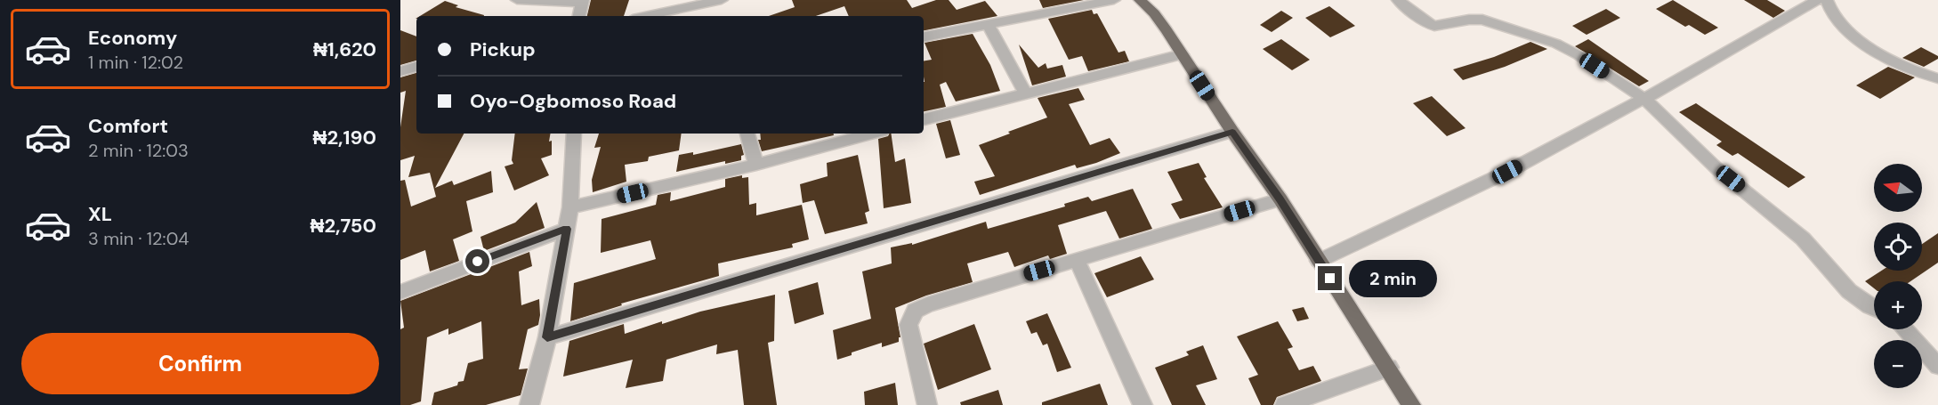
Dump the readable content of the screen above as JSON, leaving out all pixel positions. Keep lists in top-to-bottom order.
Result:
{
  "north": "left",
  "page": {
    "list": [
      {
        "name": "Economy",
        "note": "1 min · 12:02",
        "value": "₦1,620"
      },
      {
        "name": "Comfort",
        "note": "2 min · 12:03",
        "value": "₦2,190"
      },
      {
        "name": "XL",
        "note": "3 min · 12:04",
        "value": "₦2,750"
      }
    ],
    "banner": ["Pickup", "Oyo-Ogbomoso Road"],
    "map_buttons": ["+", "−"],
    "bubble": "2 min",
    "buttons": "Confirm"
  }
}
